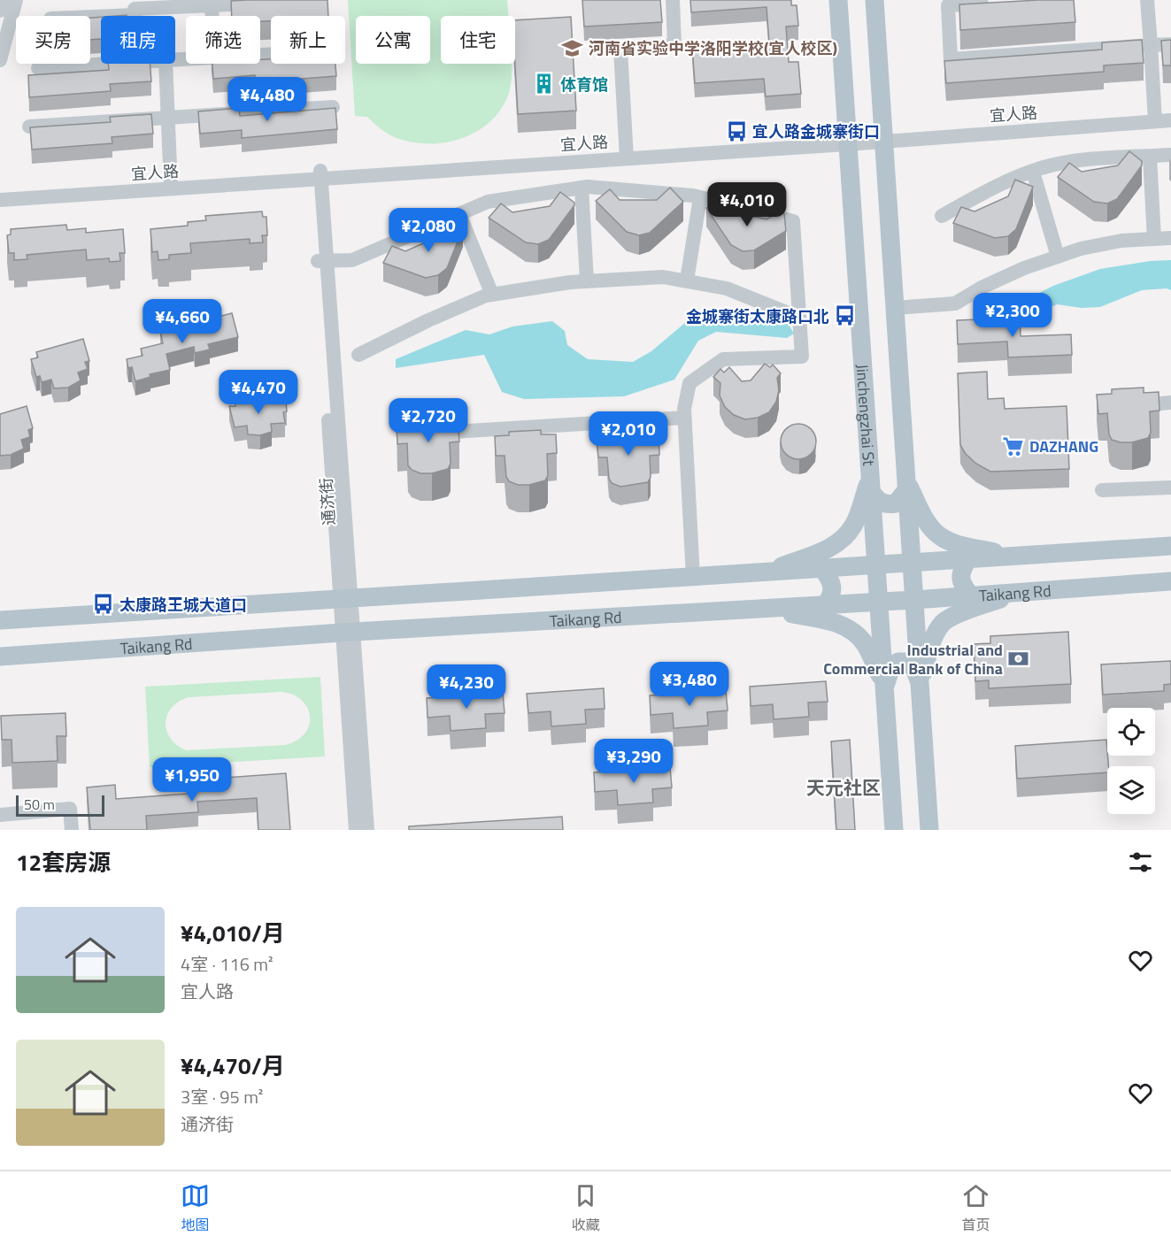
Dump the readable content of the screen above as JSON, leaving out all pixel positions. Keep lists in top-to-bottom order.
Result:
{
  "streets": {
    "main road": ["Jinchengzhai St", "Taikang Rd"],
    "street": ["宜人路", "通济街"]
  },
  "crossings": [
    ["宜人路", "Jinchengzhai St"],
    ["宜人路", "通济街"],
    ["Jinchengzhai St", "Taikang Rd"],
    ["通济街", "Taikang Rd"]
  ],
  "districts": ["天元社区"],
  "places": {
    "school or university": ["河南省实验中学洛阳学校(宜人校区)"],
    "building": ["体育馆"],
    "bus stop": ["宜人路金城寨街口", "金城寨街太康路口北", "太康路王城大道口"],
    "supermarket": ["DAZHANG"],
    "bank": ["Industrial and Commercial Bank of China"]
  },
  "scale_bar": "50 m",
  "page": {
    "chip": [
      "买房",
      "租房",
      "筛选",
      "新上",
      "公寓",
      "住宅"
    ],
    "price": [
      "¥4,480",
      "¥4,010",
      "¥2,080",
      "¥2,300",
      "¥4,660",
      "¥4,470",
      "¥2,720",
      "¥2,010",
      "¥3,480",
      "¥4,230",
      "¥3,290",
      "¥1,950"
    ],
    "scale": "50 m",
    "heading": "12套房源",
    "list": [
      {
        "name": "¥4,010/月",
        "note": "4室 · 116 m² · 宜人路"
      },
      {
        "name": "¥4,470/月",
        "note": "3室 · 95 m² · 通济街"
      }
    ],
    "tabs": ["地图", "收藏", "首页"]
  }
}
